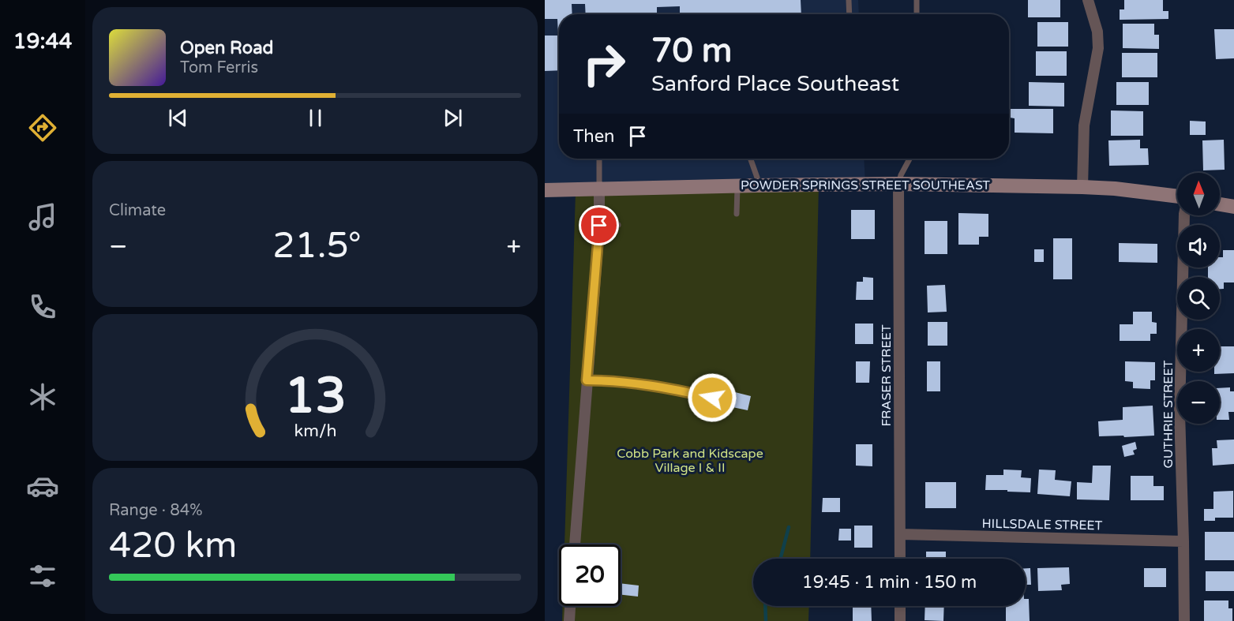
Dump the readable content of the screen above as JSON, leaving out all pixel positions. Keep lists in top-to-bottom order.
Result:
{
  "streets": {
    "street": [
      "POWDER SPRINGS STREET SOUTHEAST",
      "FRASER STREET",
      "GUTHRIE STREET",
      "HILLSDALE STREET"
    ]
  },
  "crossings": [
    ["POWDER SPRINGS STREET SOUTHEAST", "FRASER STREET"],
    ["FRASER STREET", "HILLSDALE STREET"],
    ["GUTHRIE STREET", "HILLSDALE STREET"]
  ],
  "parks": ["Cobb Park and Kidscape Village I & II"],
  "north": "top",
  "page": {
    "tabs": "19:44",
    "turn": ["70 m", "Sanford Place Southeast"],
    "song": ["Open Road", "Tom Ferris"],
    "then": "Then",
    "tile": [
      "Climate",
      ["Range · 84%", "420 km"]
    ],
    "map_buttons": ["+", "−"],
    "heat": ["−", "21.5°", "+"],
    "limit": "20",
    "trip": "19:45 · 1 min · 150 m",
    "gauge": ["13", "km/h"]
  }
}
